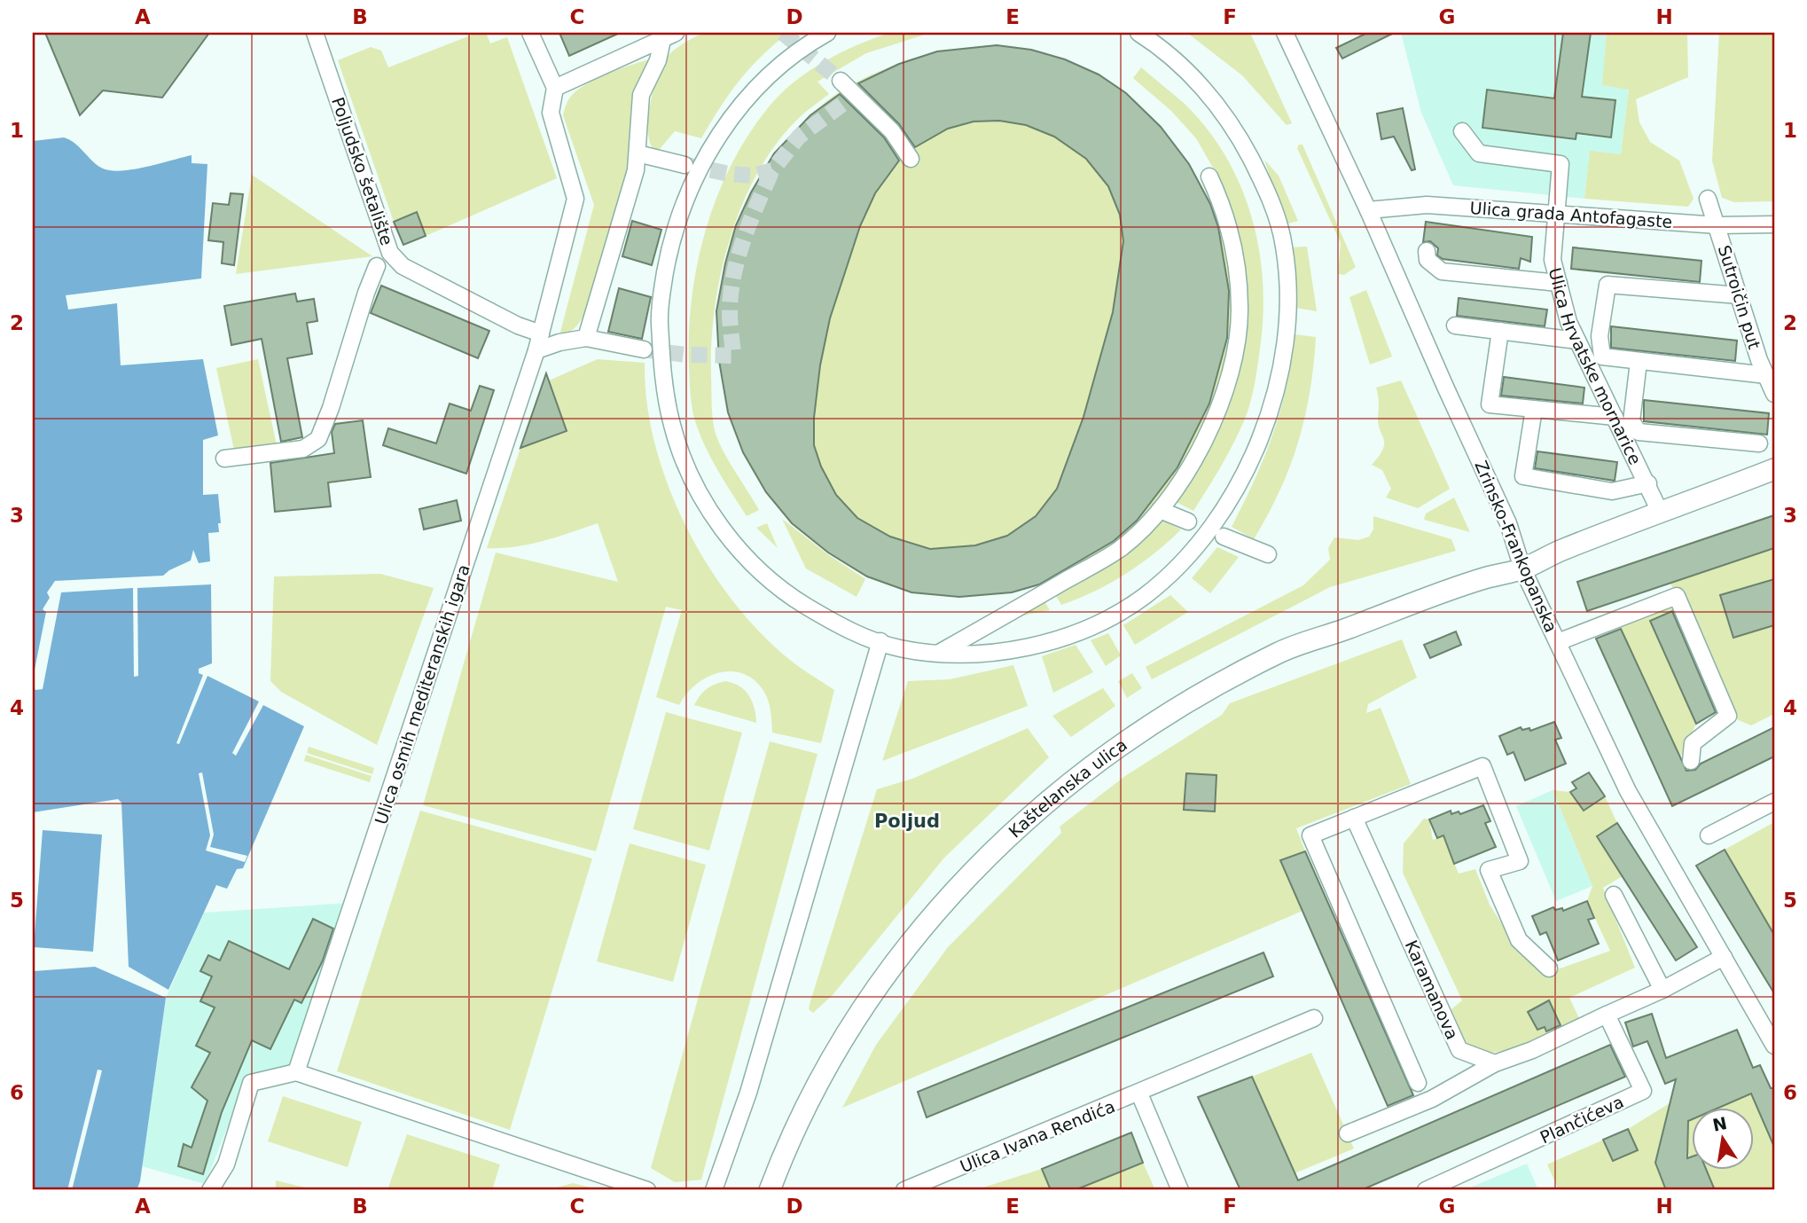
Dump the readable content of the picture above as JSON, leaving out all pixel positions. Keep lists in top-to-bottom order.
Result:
{
  "streets": {
    "main road": ["Kaštelanska ulica"],
    "street": [
      "Poljudsko šetalište",
      "Ulica grada Antofagaste",
      "Sutroičin put",
      "Ulica Hrvatske mornarice",
      "Zrinsko-Frankopanska",
      "Ulica osmih mediteranskih igara",
      "Karamanova",
      "Plančićeva",
      "Ulica Ivana Rendića"
    ]
  },
  "crossings": [
    ["Poljudsko šetalište", "Ulica osmih mediteranskih igara"],
    ["Ulica grada Antofagaste", "Sutroičin put"],
    ["Ulica grada Antofagaste", "Ulica Hrvatske mornarice"],
    ["Ulica grada Antofagaste", "Zrinsko-Frankopanska"],
    ["Zrinsko-Frankopanska", "Kaštelanska ulica"]
  ],
  "districts": ["Poljud"],
  "north": "top",
  "grid": {
    "columns": [
      "A",
      "B",
      "C",
      "D",
      "E",
      "F",
      "G",
      "H"
    ],
    "rows": [
      "1",
      "2",
      "3",
      "4",
      "5",
      "6"
    ]
  }
}
